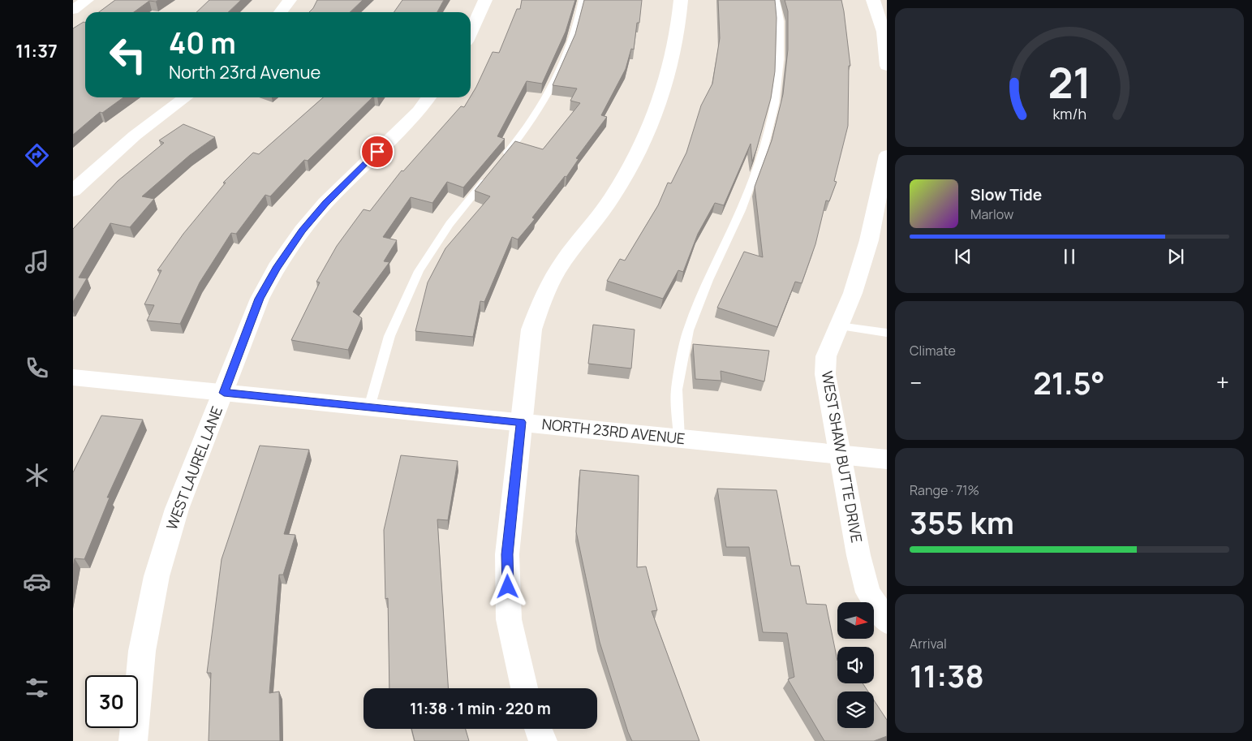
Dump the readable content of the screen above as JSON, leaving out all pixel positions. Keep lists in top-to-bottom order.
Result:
{
  "streets": {
    "street": ["NORTH 23RD AVENUE", "WEST SHAW BUTTE DRIVE", "WEST LAUREL LANE"]
  },
  "crossings": [
    ["NORTH 23RD AVENUE", "WEST SHAW BUTTE DRIVE"],
    ["NORTH 23RD AVENUE", "WEST LAUREL LANE"]
  ],
  "north": "right",
  "page": {
    "tabs": "11:37",
    "turn": ["40 m", "North 23rd Avenue"],
    "song": ["Slow Tide", "Marlow"],
    "tile": [
      "Climate",
      ["Range · 71%", "355 km"],
      ["Arrival", "11:38"]
    ],
    "heat": ["−", "21.5°", "+"],
    "limit": "30",
    "trip": "11:38 · 1 min · 220 m",
    "gauge": ["21", "km/h"]
  }
}
